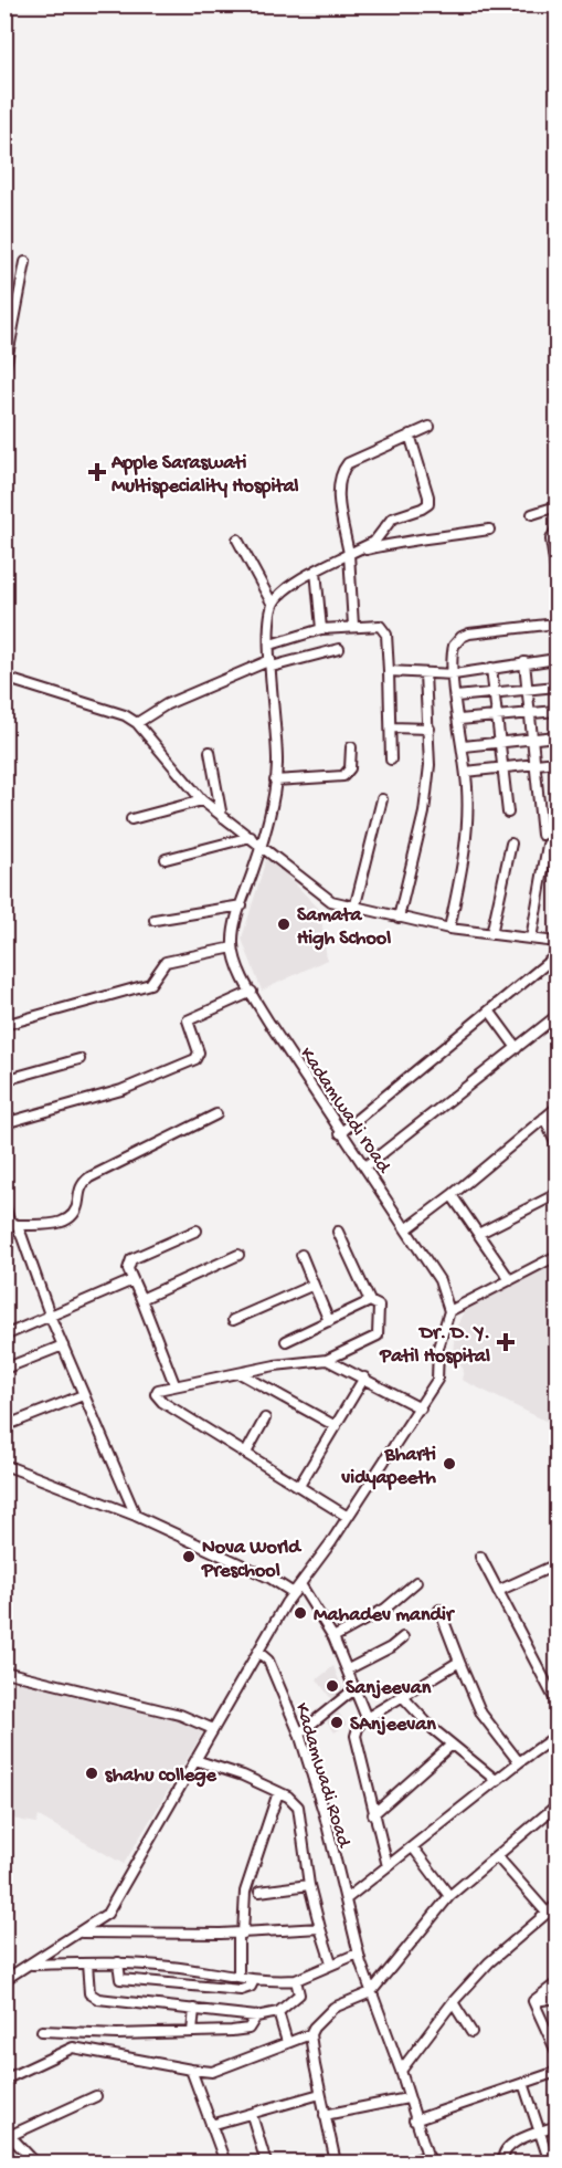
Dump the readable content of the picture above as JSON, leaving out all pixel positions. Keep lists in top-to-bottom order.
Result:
{
  "streets": {
    "street": ["Kadamwadi road", "Kadamwadi Road"]
  },
  "places": {
    "health": ["Apple Saraswati Multispeciality Hospital", "Dr. D. Y. Patil Hospital"],
    "other": [
      "Samata High School",
      "Bharti vidyapeeth",
      "Nova World Preschool",
      "Mahadev mandir",
      "Sanjeevan",
      "SAnjeevan",
      "shahu college"
    ]
  }
}
